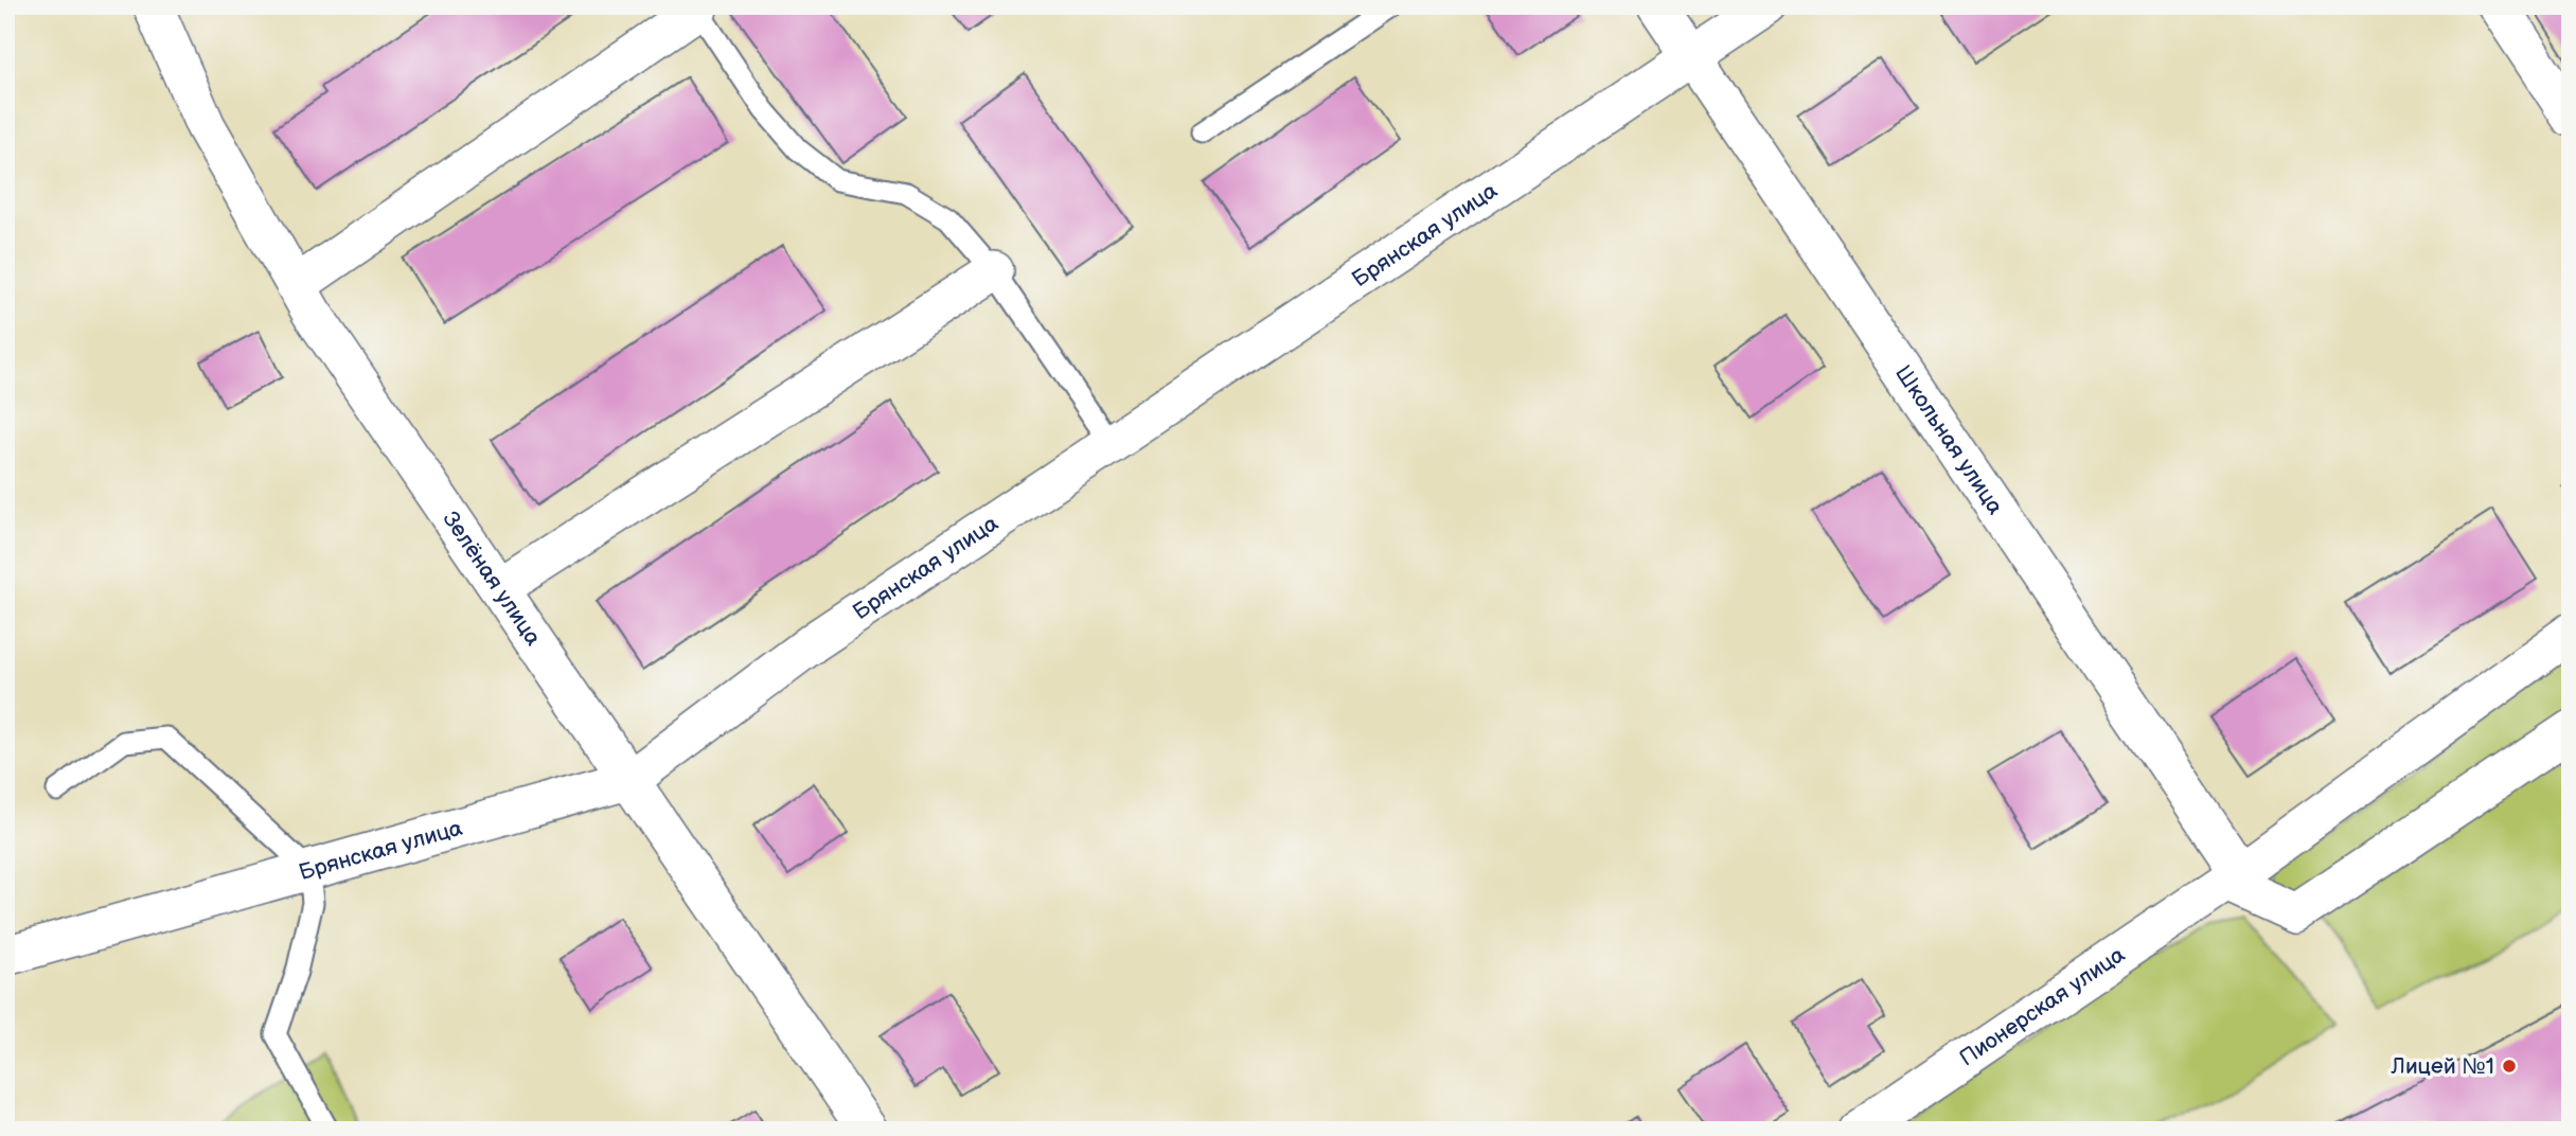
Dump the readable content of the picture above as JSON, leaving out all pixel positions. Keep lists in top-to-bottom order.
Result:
{
  "streets": {
    "street": [
      "Брянская улица",
      "Школьная улица",
      "Зелёная улица",
      "Пионерская улица"
    ]
  },
  "crossings": [
    ["Брянская улица", "Школьная улица"],
    ["Брянская улица", "Зелёная улица"],
    ["Школьная улица", "Пионерская улица"]
  ],
  "places": ["Лицей №1"]
}
